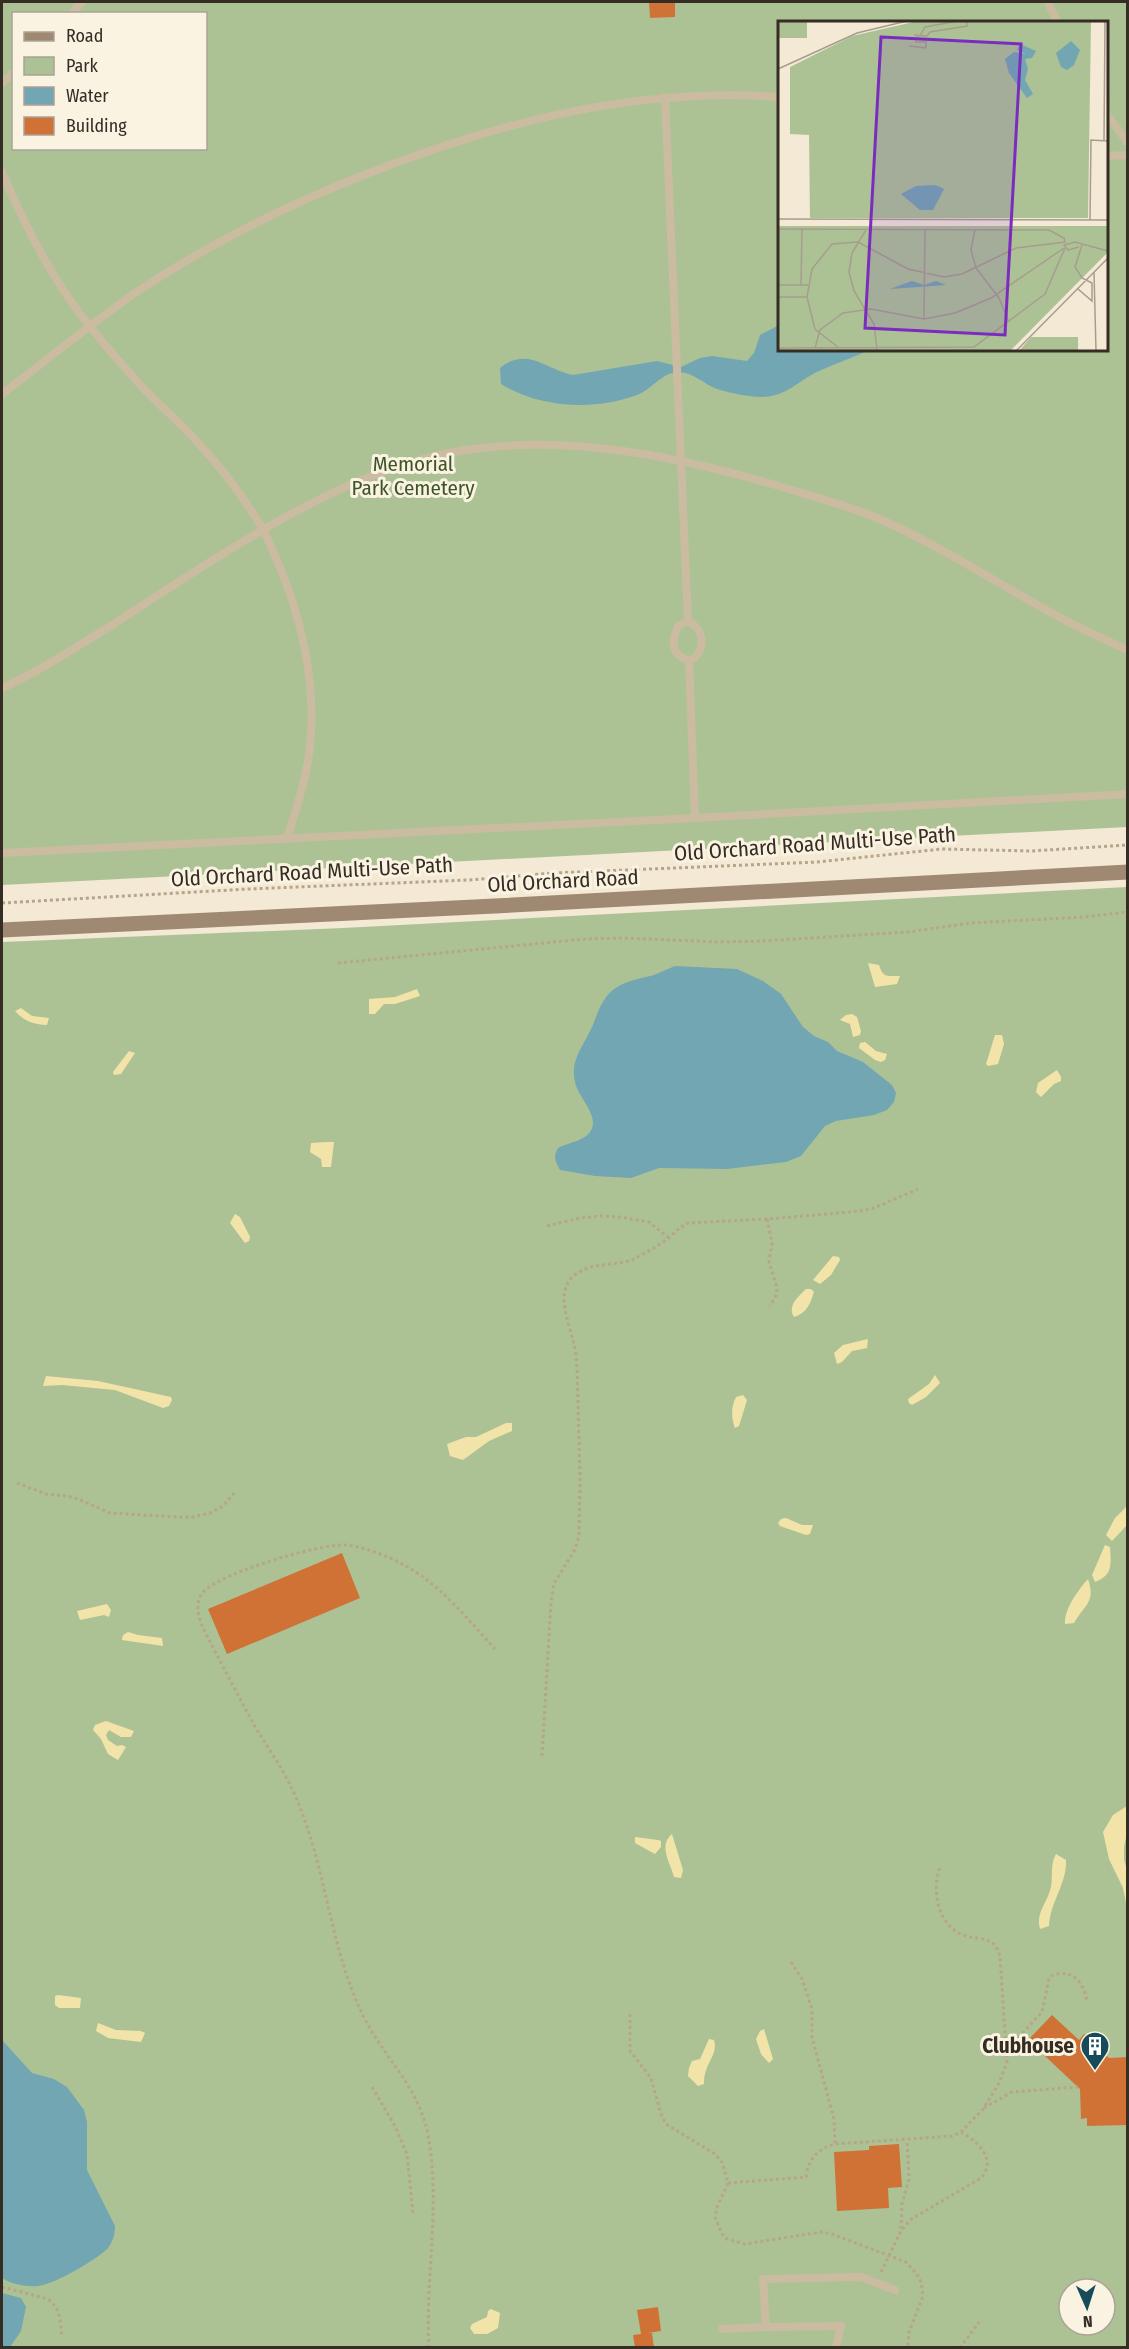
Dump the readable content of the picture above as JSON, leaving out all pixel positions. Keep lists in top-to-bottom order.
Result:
{
  "streets": {
    "main road": ["Old Orchard Road"],
    "path": ["Old Orchard Road Multi-Use Path"]
  },
  "parks": ["Memorial Park Cemetery"],
  "places": {
    "building": ["Clubhouse"]
  },
  "legend": [
    "Road",
    "Park",
    "Water",
    "Building"
  ],
  "north": "bottom"
}
